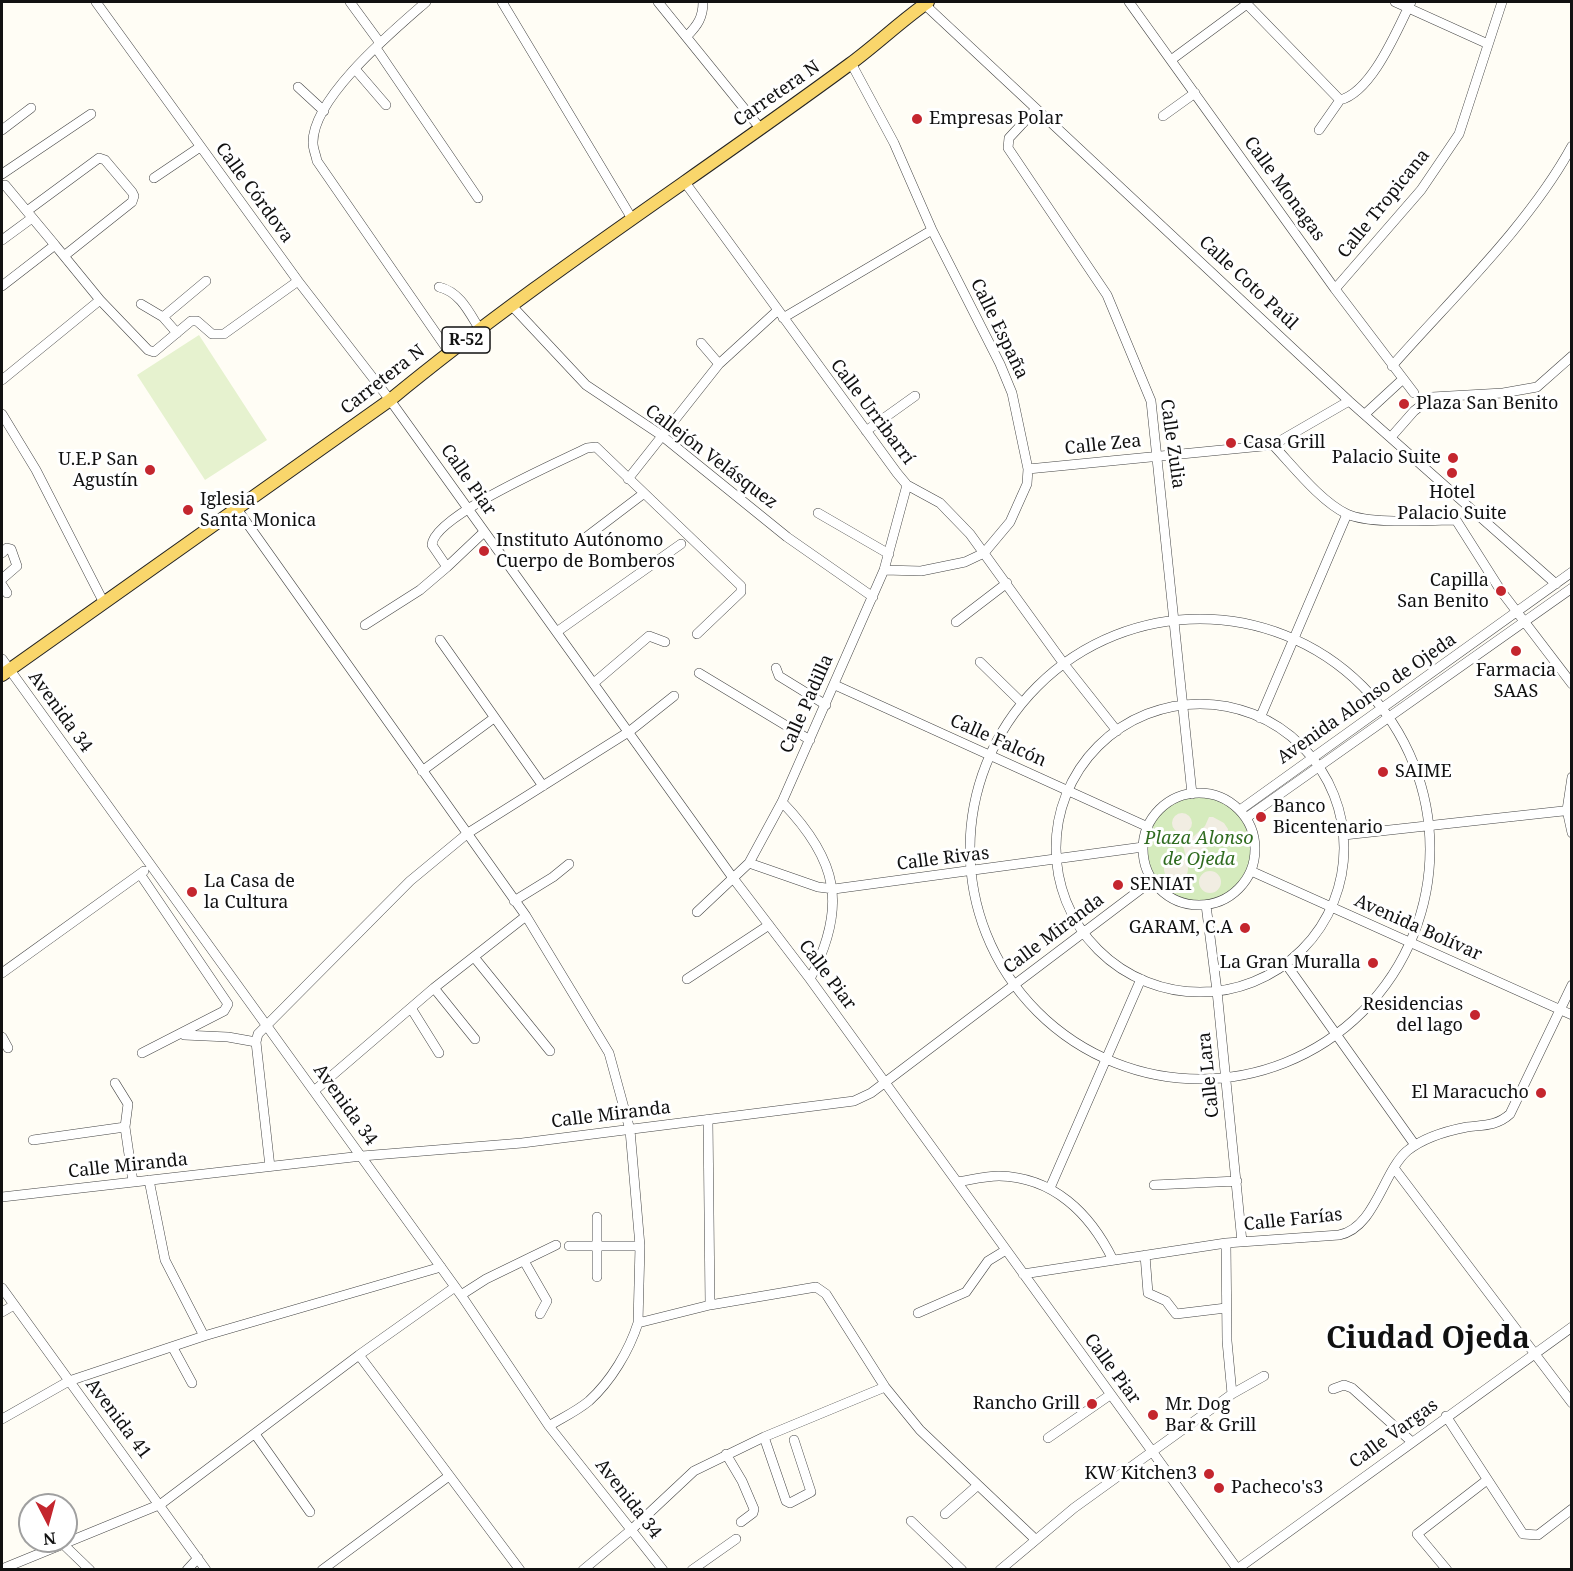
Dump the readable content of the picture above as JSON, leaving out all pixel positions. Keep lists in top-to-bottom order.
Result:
{
  "streets": {
    "main road": ["Carretera N", "R-52"],
    "street": [
      "Calle Monagas",
      "Calle Córdova",
      "Calle Tropicana",
      "Calle Coto Paúl",
      "Calle España",
      "Calle Urribarrí",
      "Calle Zulia",
      "Calle Zea",
      "Callejón Velásquez",
      "Calle Piar",
      "Avenida Alonso de Ojeda",
      "Calle Padilla",
      "Avenida 34",
      "Calle Falcón",
      "Calle Rivas",
      "Avenida Bolívar",
      "Calle Miranda",
      "Calle Lara",
      "Calle Farías",
      "Avenida 41",
      "Calle Vargas"
    ]
  },
  "crossings": [
    ["Carretera N", "Calle Córdova"],
    ["Carretera N", "Calle Coto Paúl"],
    ["Carretera N", "Calle España"],
    ["Carretera N", "Calle Urribarrí"],
    ["Carretera N", "Callejón Velásquez"],
    ["Carretera N", "Calle Piar"],
    ["Carretera N", "Avenida 34"],
    ["Calle Monagas", "Calle Tropicana"],
    ["Calle Córdova", "Calle Piar"],
    ["Calle Coto Paúl", "Calle Zulia"],
    ["Calle Coto Paúl", "Calle Zea"],
    ["Calle Coto Paúl", "Avenida Alonso de Ojeda"],
    ["Calle España", "Calle Urribarrí"],
    ["Calle España", "Calle Zea"],
    ["Calle España", "Calle Padilla"],
    ["Calle Urribarrí", "Calle Padilla"],
    ["Calle Zulia", "Calle Zea"],
    ["Calle Zulia", "Avenida Alonso de Ojeda"],
    ["Calle Zulia", "Calle Falcón"],
    ["Calle Zulia", "Calle Rivas"],
    ["Calle Zulia", "Avenida Bolívar"],
    ["Calle Zulia", "Calle Miranda"],
    ["Calle Zulia", "Calle Lara"],
    ["Callejón Velásquez", "Calle Padilla"],
    ["Calle Piar", "Calle Padilla"],
    ["Calle Piar", "Calle Miranda"],
    ["Calle Piar", "Calle Farías"],
    ["Calle Piar", "Calle Vargas"],
    ["Avenida Alonso de Ojeda", "Calle Falcón"],
    ["Avenida Alonso de Ojeda", "Calle Rivas"],
    ["Avenida Alonso de Ojeda", "Avenida Bolívar"],
    ["Avenida Alonso de Ojeda", "Calle Miranda"],
    ["Avenida Alonso de Ojeda", "Calle Lara"],
    ["Calle Padilla", "Calle Falcón"],
    ["Calle Padilla", "Calle Rivas"],
    ["Avenida 34", "Calle Miranda"],
    ["Calle Falcón", "Calle Rivas"],
    ["Calle Falcón", "Avenida Bolívar"],
    ["Calle Falcón", "Calle Miranda"],
    ["Calle Falcón", "Calle Lara"],
    ["Calle Rivas", "Avenida Bolívar"],
    ["Calle Rivas", "Calle Miranda"],
    ["Calle Rivas", "Calle Lara"],
    ["Avenida Bolívar", "Calle Miranda"],
    ["Avenida Bolívar", "Calle Lara"],
    ["Avenida Bolívar", "Calle Farías"],
    ["Calle Miranda", "Calle Lara"],
    ["Calle Lara", "Calle Farías"]
  ],
  "districts": ["Ciudad Ojeda"],
  "parks": ["Plaza Alonso de Ojeda"],
  "places": [
    "Empresas Polar",
    "Plaza San Benito",
    "Casa Grill",
    "Palacio Suite",
    "U.E.P San Agustín",
    "Hotel Palacio Suite",
    "Iglesia Santa Monica",
    "Instituto Autónomo Cuerpo de Bomberos",
    "Capilla San Benito",
    "Farmacia SAAS",
    "SAIME",
    "Banco Bicentenario",
    "SENIAT",
    "La Casa de la Cultura",
    "GARAM, C.A",
    "La Gran Muralla",
    "Residencias del lago",
    "El Maracucho",
    "Rancho Grill",
    "Mr. Dog Bar & Grill",
    "KW Kitchen3",
    "Pacheco's3"
  ],
  "north": "bottom"
}
